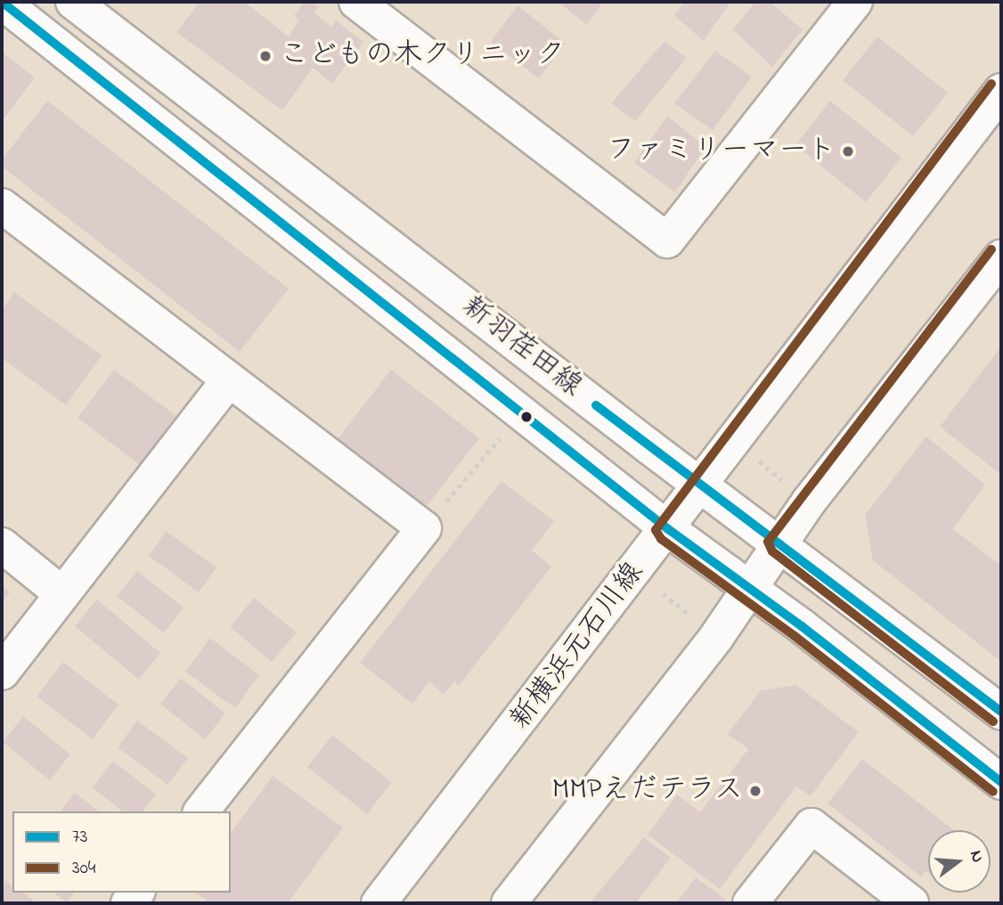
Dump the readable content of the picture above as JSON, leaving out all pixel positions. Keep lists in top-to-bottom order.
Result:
{
  "streets": {
    "street": ["新羽荏田線", "新横浜元石川線"]
  },
  "crossings": [
    ["新羽荏田線", "新横浜元石川線"]
  ],
  "places": ["こどもの木クリニック", "ファミリーマート", "MMPえだテラス"],
  "lines": ["transit line 73", "transit line 304"],
  "legend": ["73", "304"],
  "north": "right"
}
